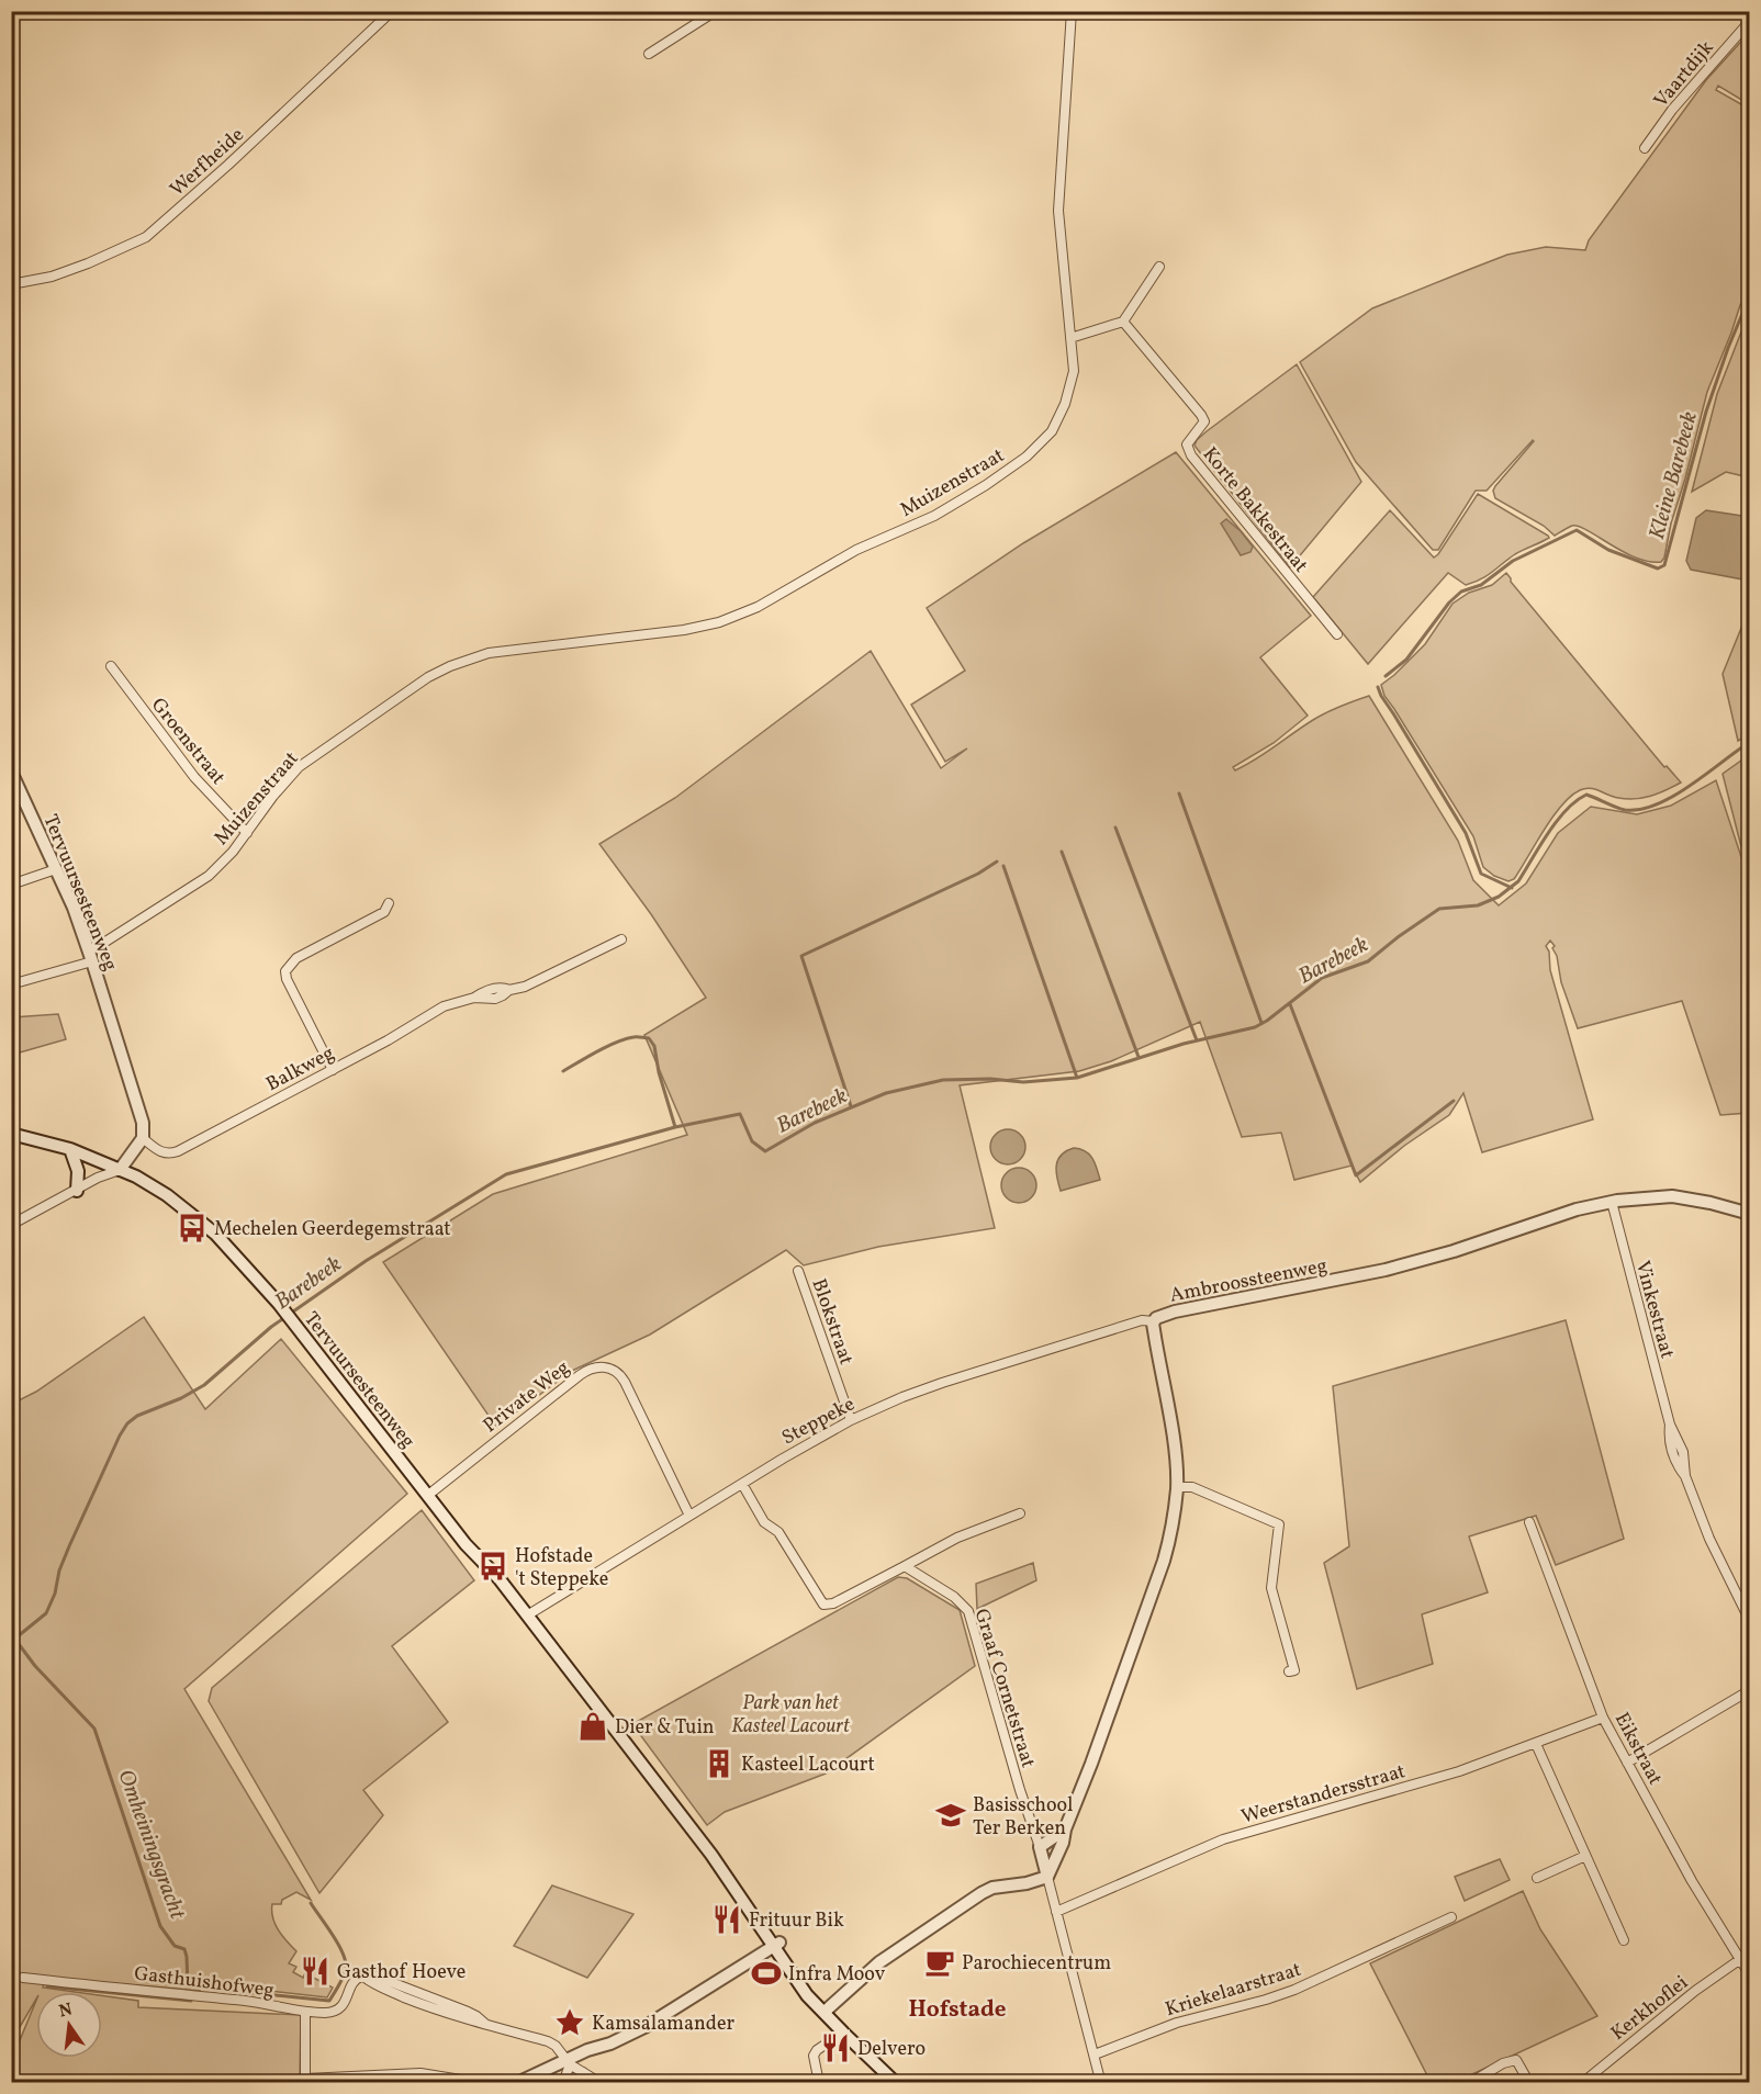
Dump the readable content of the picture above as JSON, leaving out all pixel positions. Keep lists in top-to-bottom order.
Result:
{
  "streets": {
    "street": [
      "Vaartdijk",
      "Werfheide",
      "Muizenstraat",
      "Korte Bakkestraat",
      "Groenstraat",
      "Tervuursesteenweg",
      "Balkweg",
      "Ambroossteenweg",
      "Vinkestraat",
      "Blokstraat",
      "Private Weg",
      "Steppeke",
      "Graaf Cornetstraat",
      "Eikstraat",
      "Weerstandersstraat",
      "Gasthuishofweg",
      "Kriekelaarstraat",
      "Kerkhoflei"
    ]
  },
  "crossings": [
    ["Muizenstraat", "Groenstraat"],
    ["Muizenstraat", "Tervuursesteenweg"],
    ["Tervuursesteenweg", "Balkweg"],
    ["Tervuursesteenweg", "Private Weg"],
    ["Tervuursesteenweg", "Steppeke"],
    ["Ambroossteenweg", "Vinkestraat"],
    ["Ambroossteenweg", "Steppeke"],
    ["Blokstraat", "Steppeke"],
    ["Private Weg", "Steppeke"],
    ["Eikstraat", "Weerstandersstraat"],
    ["Eikstraat", "Kerkhoflei"]
  ],
  "districts": ["Hofstade"],
  "water": ["Kleine Barebeek", "Barebeek", "Omheiningsgracht"],
  "parks": ["Park van het Kasteel Lacourt"],
  "places": {
    "bus stop": ["Mechelen Geerdegemstraat", "Hofstade 't Steppeke"],
    "shop": ["Dier & Tuin"],
    "building": ["Kasteel Lacourt"],
    "school or university": ["Basisschool Ter Berken"],
    "restaurant": ["Frituur Bik", "Gasthof Hoeve", "Delvero"],
    "cafe": ["Parochiecentrum"],
    "sports": ["Infra Moov"],
    "place": ["Kamsalamander"]
  },
  "north": "top"
}
